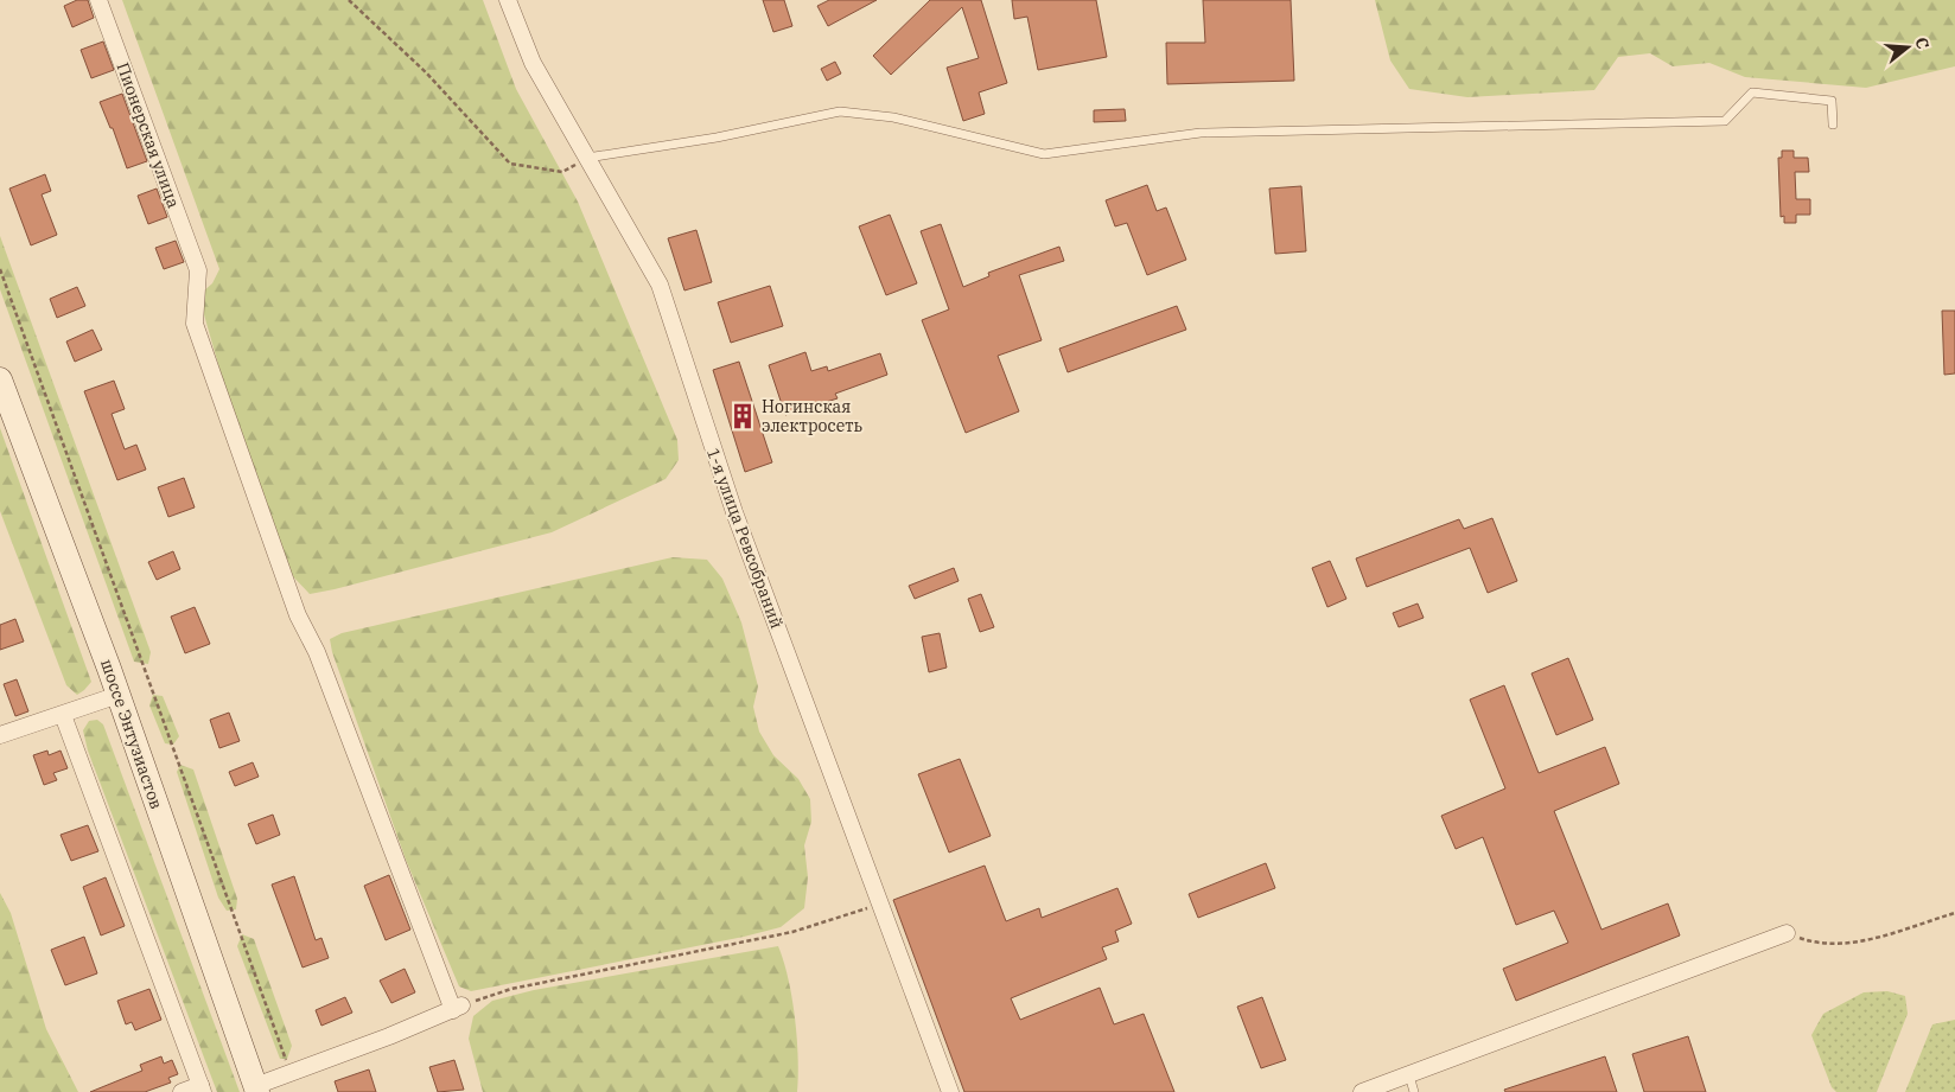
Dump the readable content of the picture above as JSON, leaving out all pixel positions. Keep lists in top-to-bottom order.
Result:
{
  "streets": {
    "main road": ["шоссе Энтузиастов"],
    "street": ["Пионерская улица", "1-я улица Ревсобраний"]
  },
  "places": {
    "building": ["Ногинская электросеть"]
  },
  "north": "right"
}
